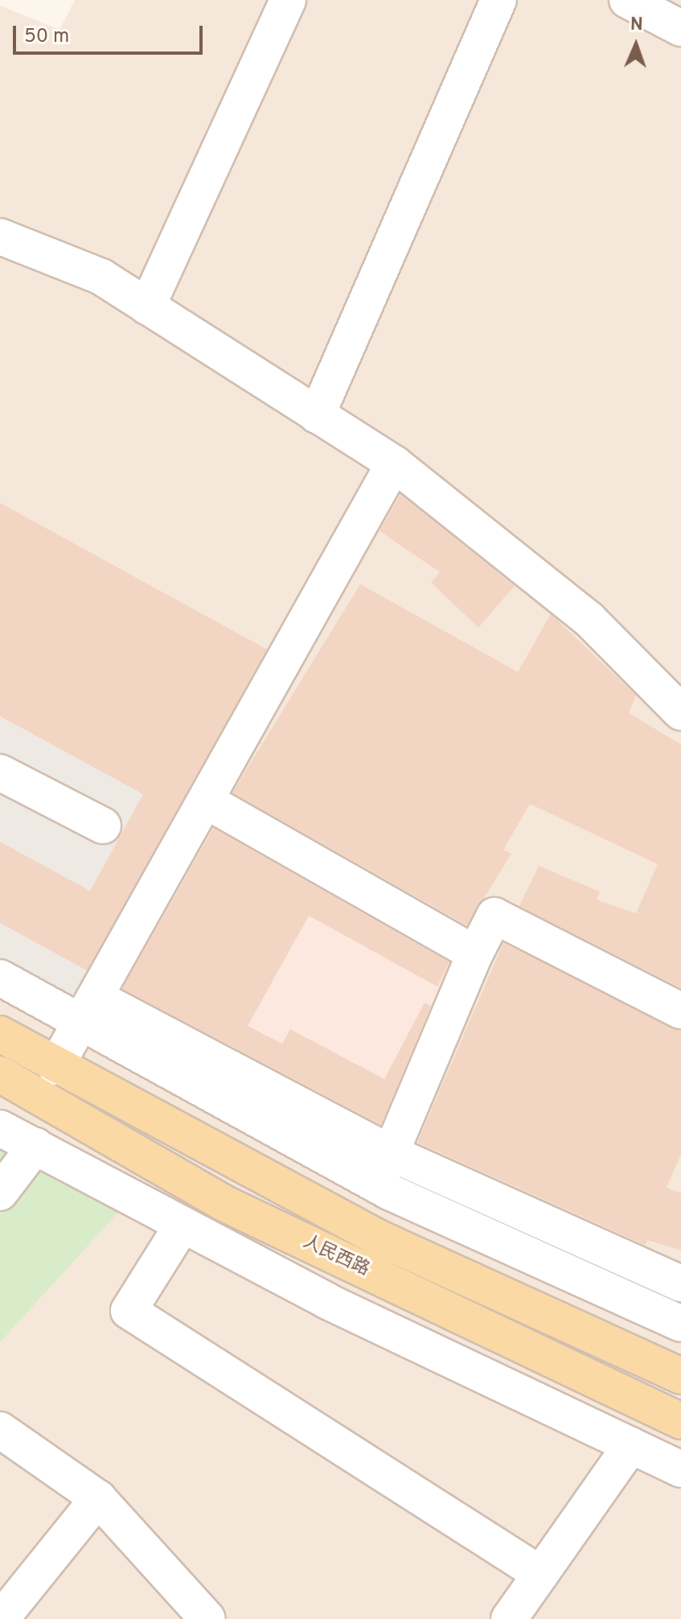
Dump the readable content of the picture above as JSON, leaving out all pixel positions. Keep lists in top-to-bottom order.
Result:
{
  "streets": {
    "main road": ["人民西路"]
  },
  "scale_bar": "50 m",
  "north": "top"
}
